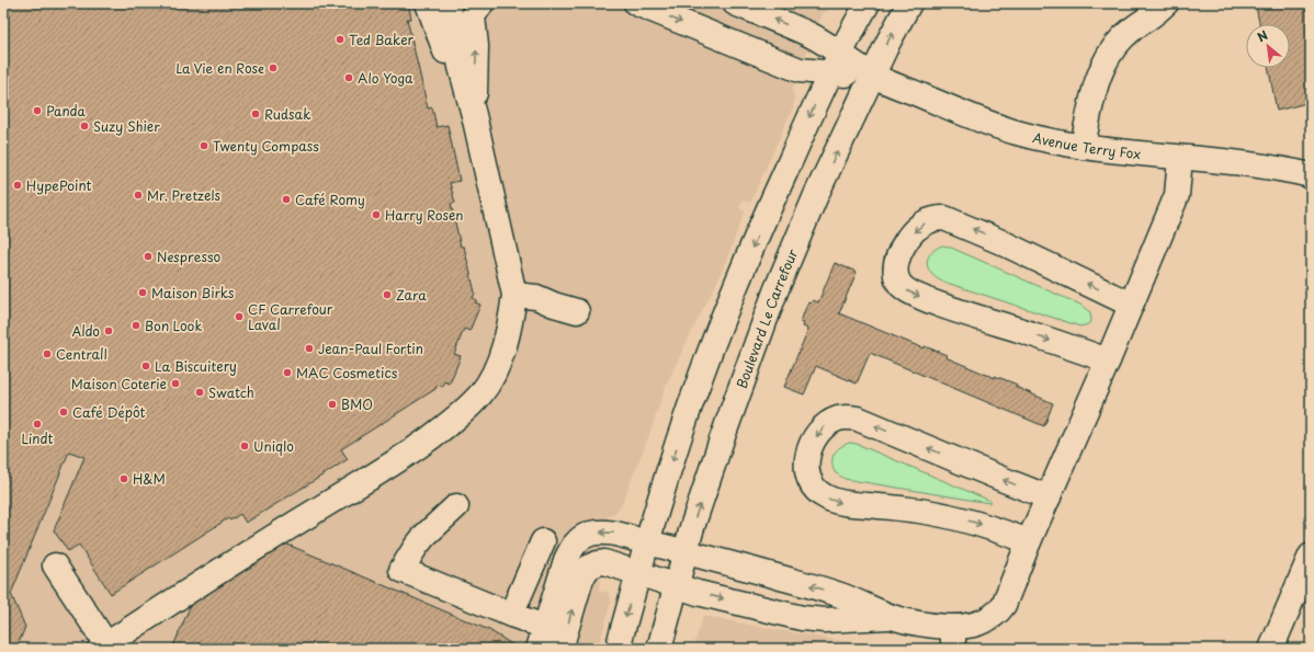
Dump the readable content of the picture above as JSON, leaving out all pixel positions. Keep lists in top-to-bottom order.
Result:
{
  "streets": {
    "street": ["Avenue Terry Fox", "Boulevard Le Carrefour"]
  },
  "crossings": [
    ["Avenue Terry Fox", "Boulevard Le Carrefour"]
  ],
  "places": [
    "Ted Baker",
    "La Vie en Rose",
    "Alo Yoga",
    "Panda",
    "Rudsak",
    "Suzy Shier",
    "Twenty Compass",
    "HypePoint",
    "Mr. Pretzels",
    "Café Romy",
    "Harry Rosen",
    "Nespresso",
    "Maison Birks",
    "Zara",
    "CF Carrefour Laval",
    "Bon Look",
    "Aldo",
    "Jean-Paul Fortin",
    "Centrall",
    "La Biscuitery",
    "MAC Cosmetics",
    "Maison Coterie",
    "Swatch",
    "BMO",
    "Café Dépôt",
    "Lindt",
    "Uniqlo",
    "H&M"
  ],
  "north": "top left"
}
